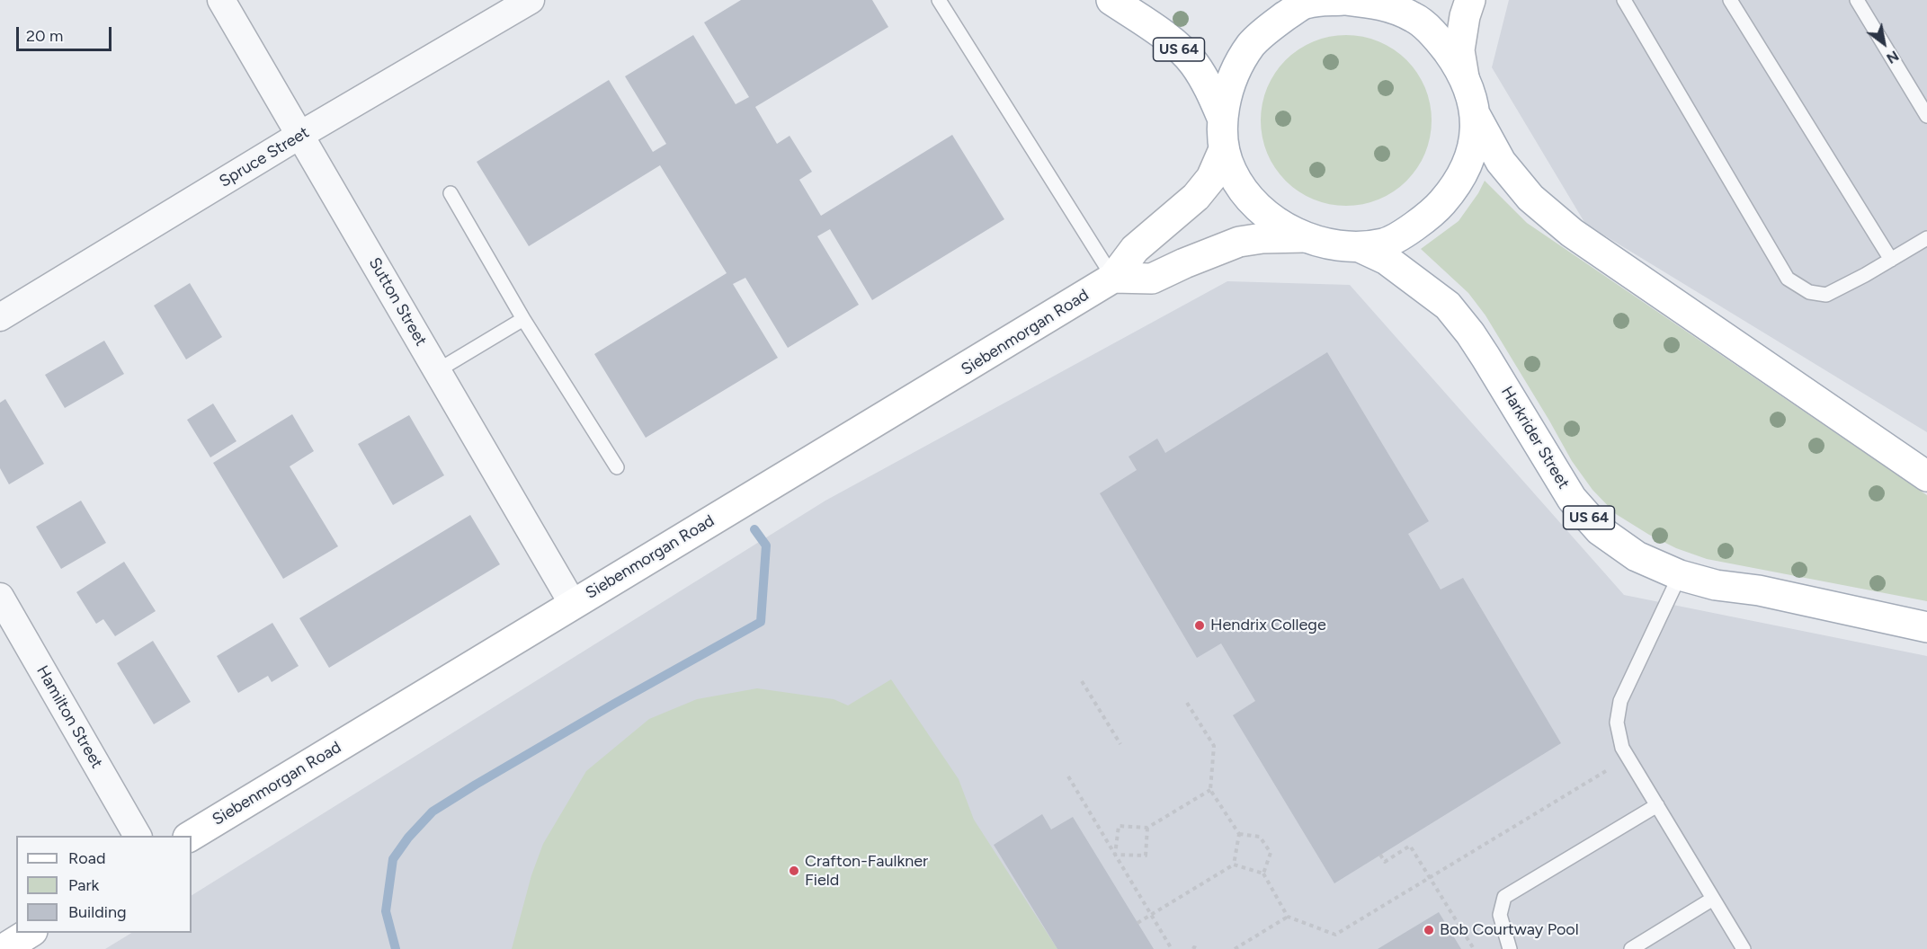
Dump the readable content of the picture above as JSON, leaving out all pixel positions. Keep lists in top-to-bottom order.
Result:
{
  "streets": {
    "main road": ["US 64", "Siebenmorgan Road", "Harkrider Street"],
    "street": ["Spruce Street", "Sutton Street", "Hamilton Street"]
  },
  "crossings": [
    ["Spruce Street", "Sutton Street"],
    ["Sutton Street", "Siebenmorgan Road"]
  ],
  "places": ["Hendrix College", "Crafton-Faulkner Field", "Bob Courtway Pool"],
  "legend": ["Road", "Park", "Building"],
  "scale_bar": "20 m",
  "north": "bottom right"
}
